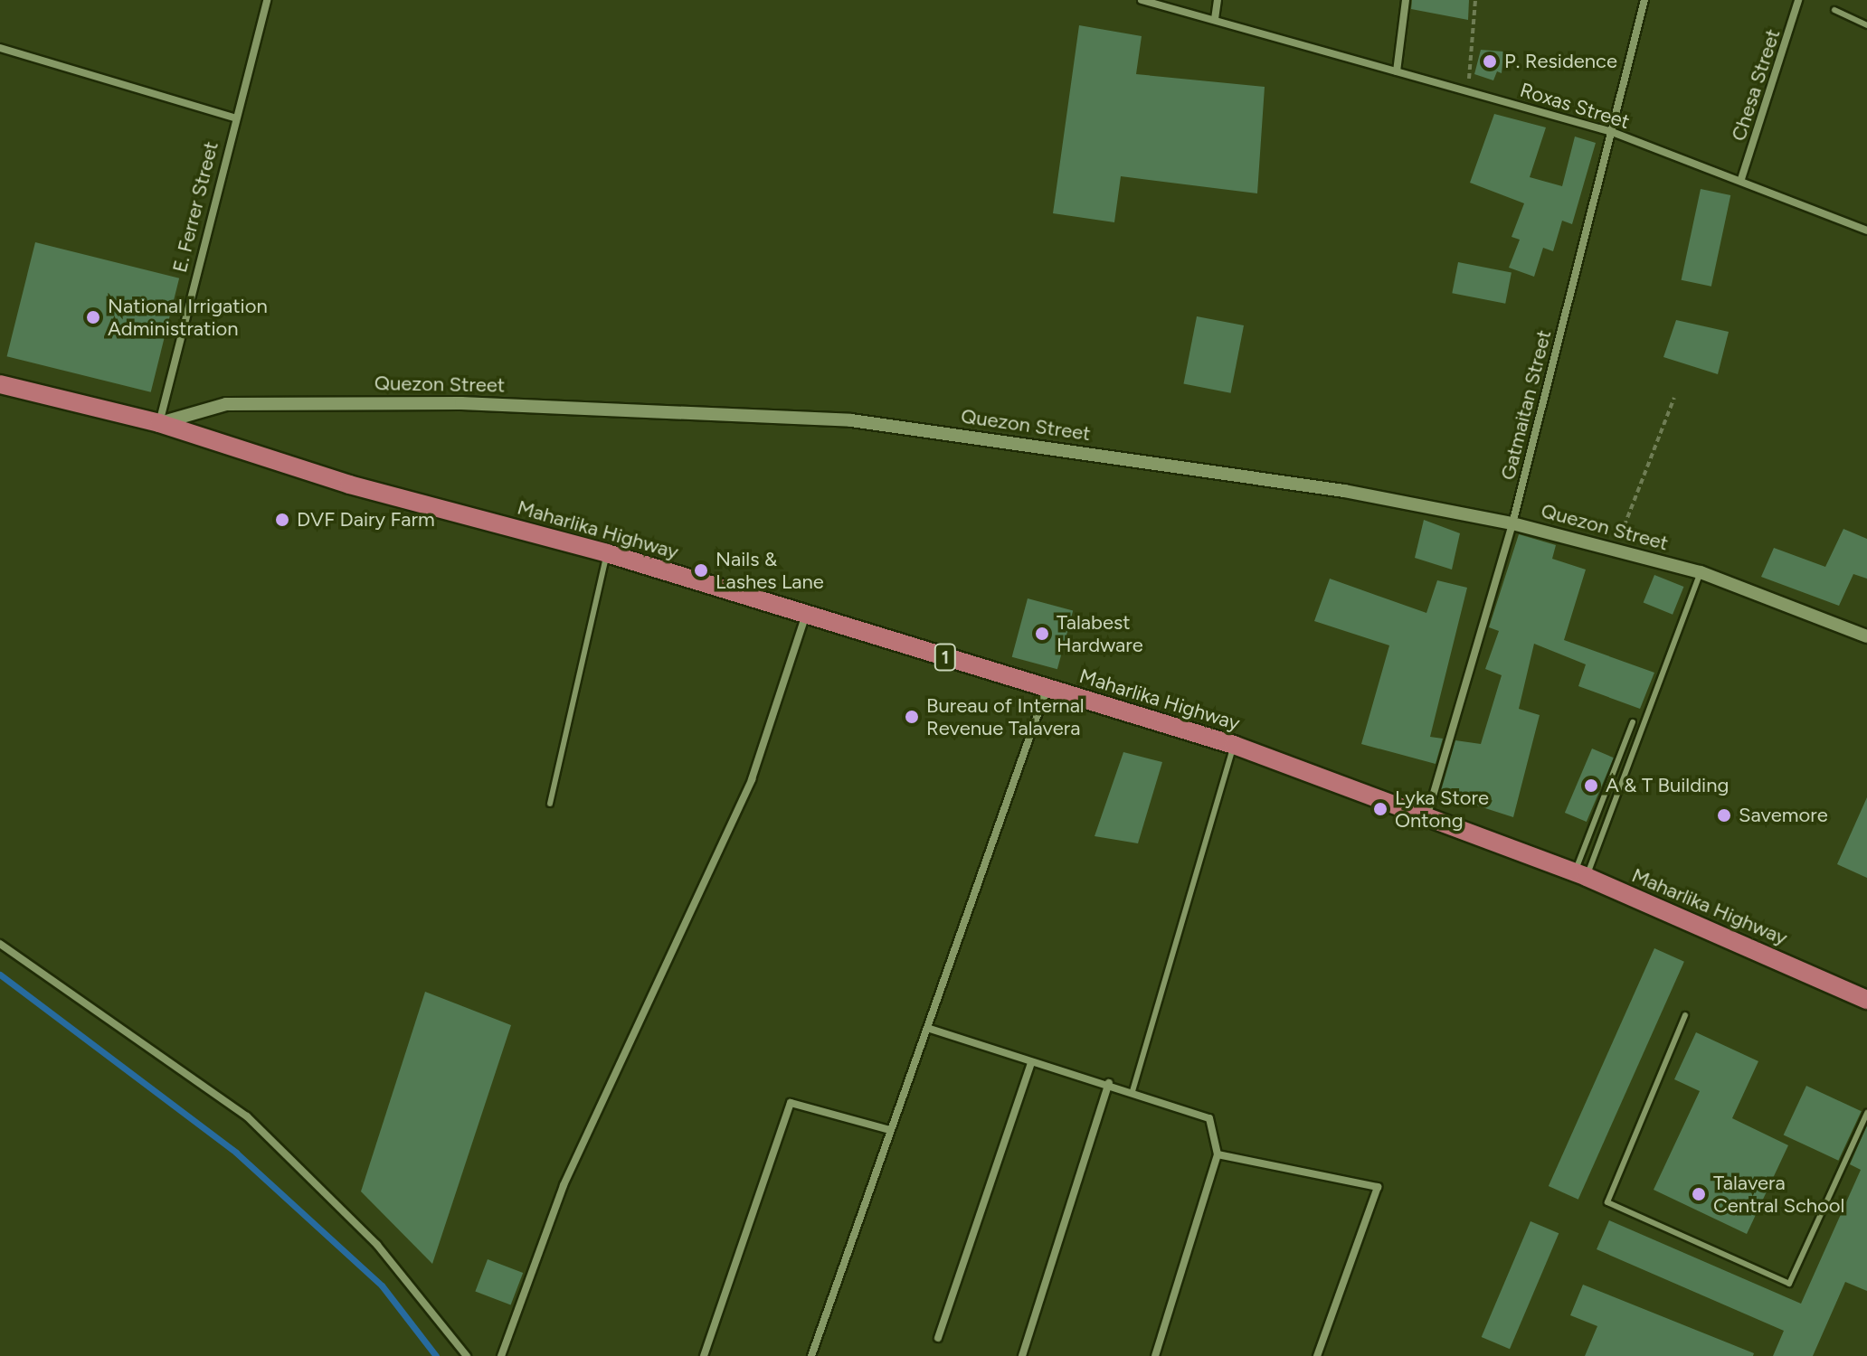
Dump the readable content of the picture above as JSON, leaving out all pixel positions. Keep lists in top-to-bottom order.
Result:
{
  "streets": {
    "main road": ["Maharlika Highway", "1"],
    "street": [
      "Chesa Street",
      "Roxas Street",
      "E. Ferrer Street",
      "Quezon Street",
      "Gatmaitan Street"
    ]
  },
  "crossings": [
    ["Chesa Street", "Roxas Street"],
    ["Roxas Street", "Gatmaitan Street"],
    ["E. Ferrer Street", "Quezon Street"],
    ["E. Ferrer Street", "Maharlika Highway"],
    ["Quezon Street", "Gatmaitan Street"],
    ["Quezon Street", "Maharlika Highway"],
    ["Gatmaitan Street", "Maharlika Highway"]
  ],
  "places": [
    "P. Residence",
    "National Irrigation Administration",
    "DVF Dairy Farm",
    "Nails & Lashes Lane",
    "Talabest Hardware",
    "Bureau of Internal Revenue Talavera",
    "A & T Building",
    "Lyka Store Ontong",
    "Savemore",
    "Talavera Central School"
  ]
}
